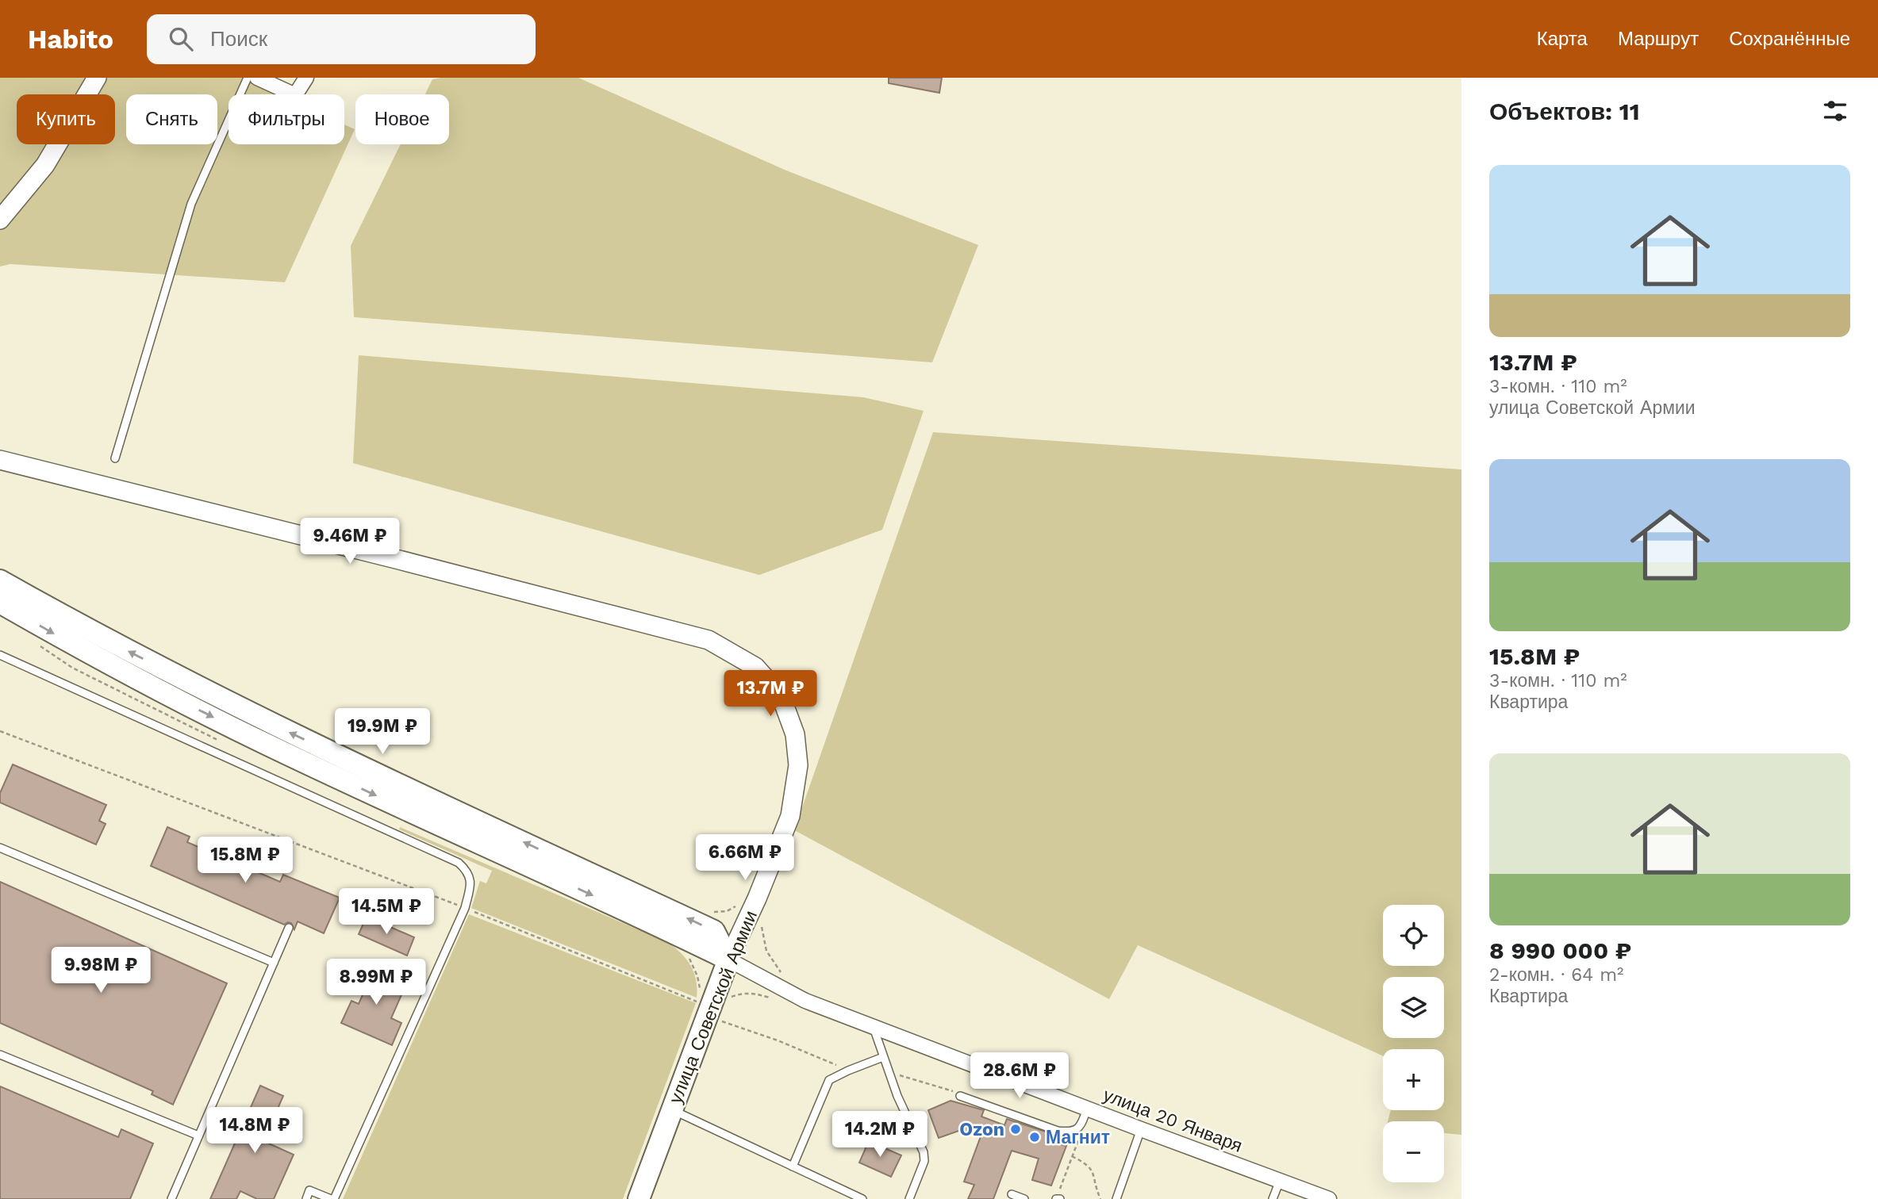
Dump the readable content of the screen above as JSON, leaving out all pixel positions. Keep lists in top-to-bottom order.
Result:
{
  "streets": {
    "main road": ["улица Советской Армии"],
    "street": ["улица 20 Января"]
  },
  "crossings": [
    ["улица Советской Армии", "улица 20 Января"]
  ],
  "places": ["Ozon", "Магнит"],
  "page": {
    "header": "Habito",
    "search": "Поиск",
    "nav": ["Карта", "Маршрут", "Сохранённые"],
    "heading": "Объектов: 11",
    "chip": [
      "Купить",
      "Снять",
      "Фильтры",
      "Новое"
    ],
    "list": [
      {
        "name": "13.7M ₽",
        "note": "3-комн. · 110 m² · улица Советской Армии"
      },
      {
        "name": "15.8M ₽",
        "note": "3-комн. · 110 m² · Квартира"
      },
      {
        "name": "8 990 000 ₽",
        "note": "2-комн. · 64 m² · Квартира"
      }
    ],
    "price": [
      "9.46M ₽",
      "13.7M ₽",
      "19.9M ₽",
      "6.66M ₽",
      "15.8M ₽",
      "14.5M ₽",
      "9.98M ₽",
      "8.99M ₽",
      "28.6M ₽",
      "14.8M ₽",
      "14.2M ₽"
    ],
    "map_buttons": ["+", "−"]
  }
}
